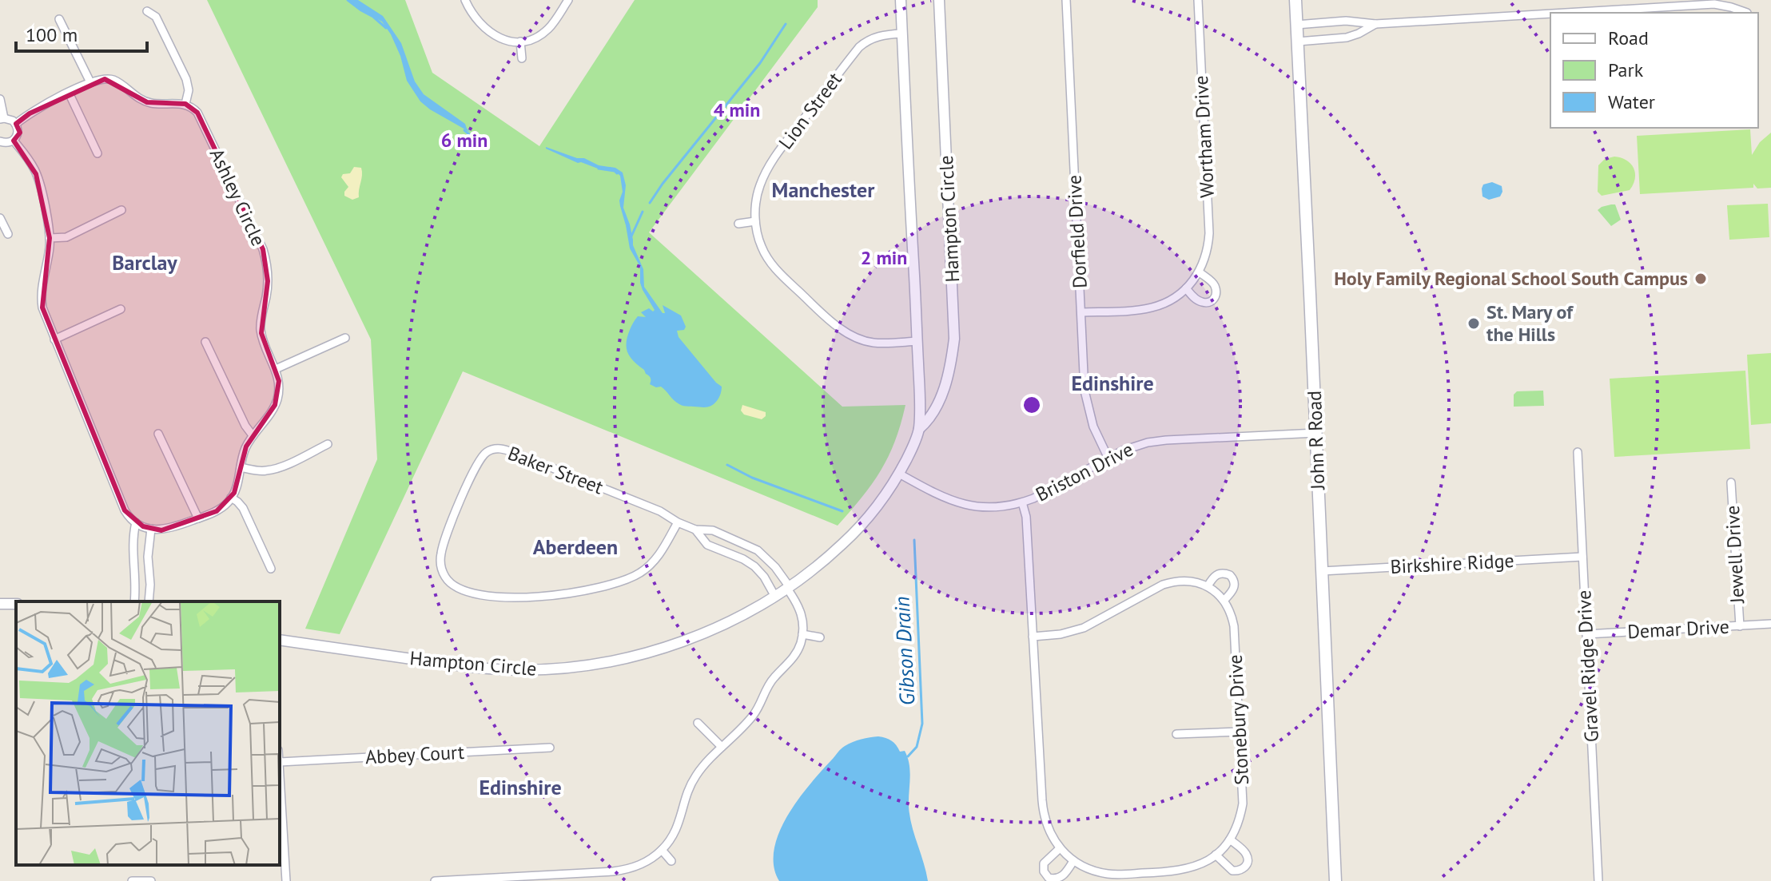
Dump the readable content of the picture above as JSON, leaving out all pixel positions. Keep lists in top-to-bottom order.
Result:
{
  "streets": {
    "main road": ["John R Road"],
    "street": [
      "Lion Street",
      "Wortham Drive",
      "Ashley Circle",
      "Hampton Circle",
      "Dorfield Drive",
      "Baker Street",
      "Briston Drive",
      "Jewell Drive",
      "Birkshire Ridge",
      "Demar Drive",
      "Gravel Ridge Drive",
      "Stonebury Drive",
      "Abbey Court"
    ]
  },
  "crossings": [
    ["Lion Street", "Hampton Circle"],
    ["Wortham Drive", "Dorfield Drive"],
    ["Hampton Circle", "Baker Street"],
    ["Hampton Circle", "Briston Drive"],
    ["Dorfield Drive", "Briston Drive"],
    ["John R Road", "Briston Drive"],
    ["John R Road", "Birkshire Ridge"],
    ["Briston Drive", "Stonebury Drive"],
    ["Jewell Drive", "Demar Drive"],
    ["Birkshire Ridge", "Gravel Ridge Drive"],
    ["Demar Drive", "Gravel Ridge Drive"]
  ],
  "districts": [
    "Manchester",
    "Barclay",
    "Edinshire",
    "Aberdeen",
    "Edinshire"
  ],
  "water": ["Gibson Drain"],
  "places": ["Holy Family Regional School South Campus", "St. Mary of the Hills"],
  "legend": ["Road", "Park", "Water"],
  "scale_bar": "100 m",
  "rings": ["4 min", "6 min", "2 min"]
}
